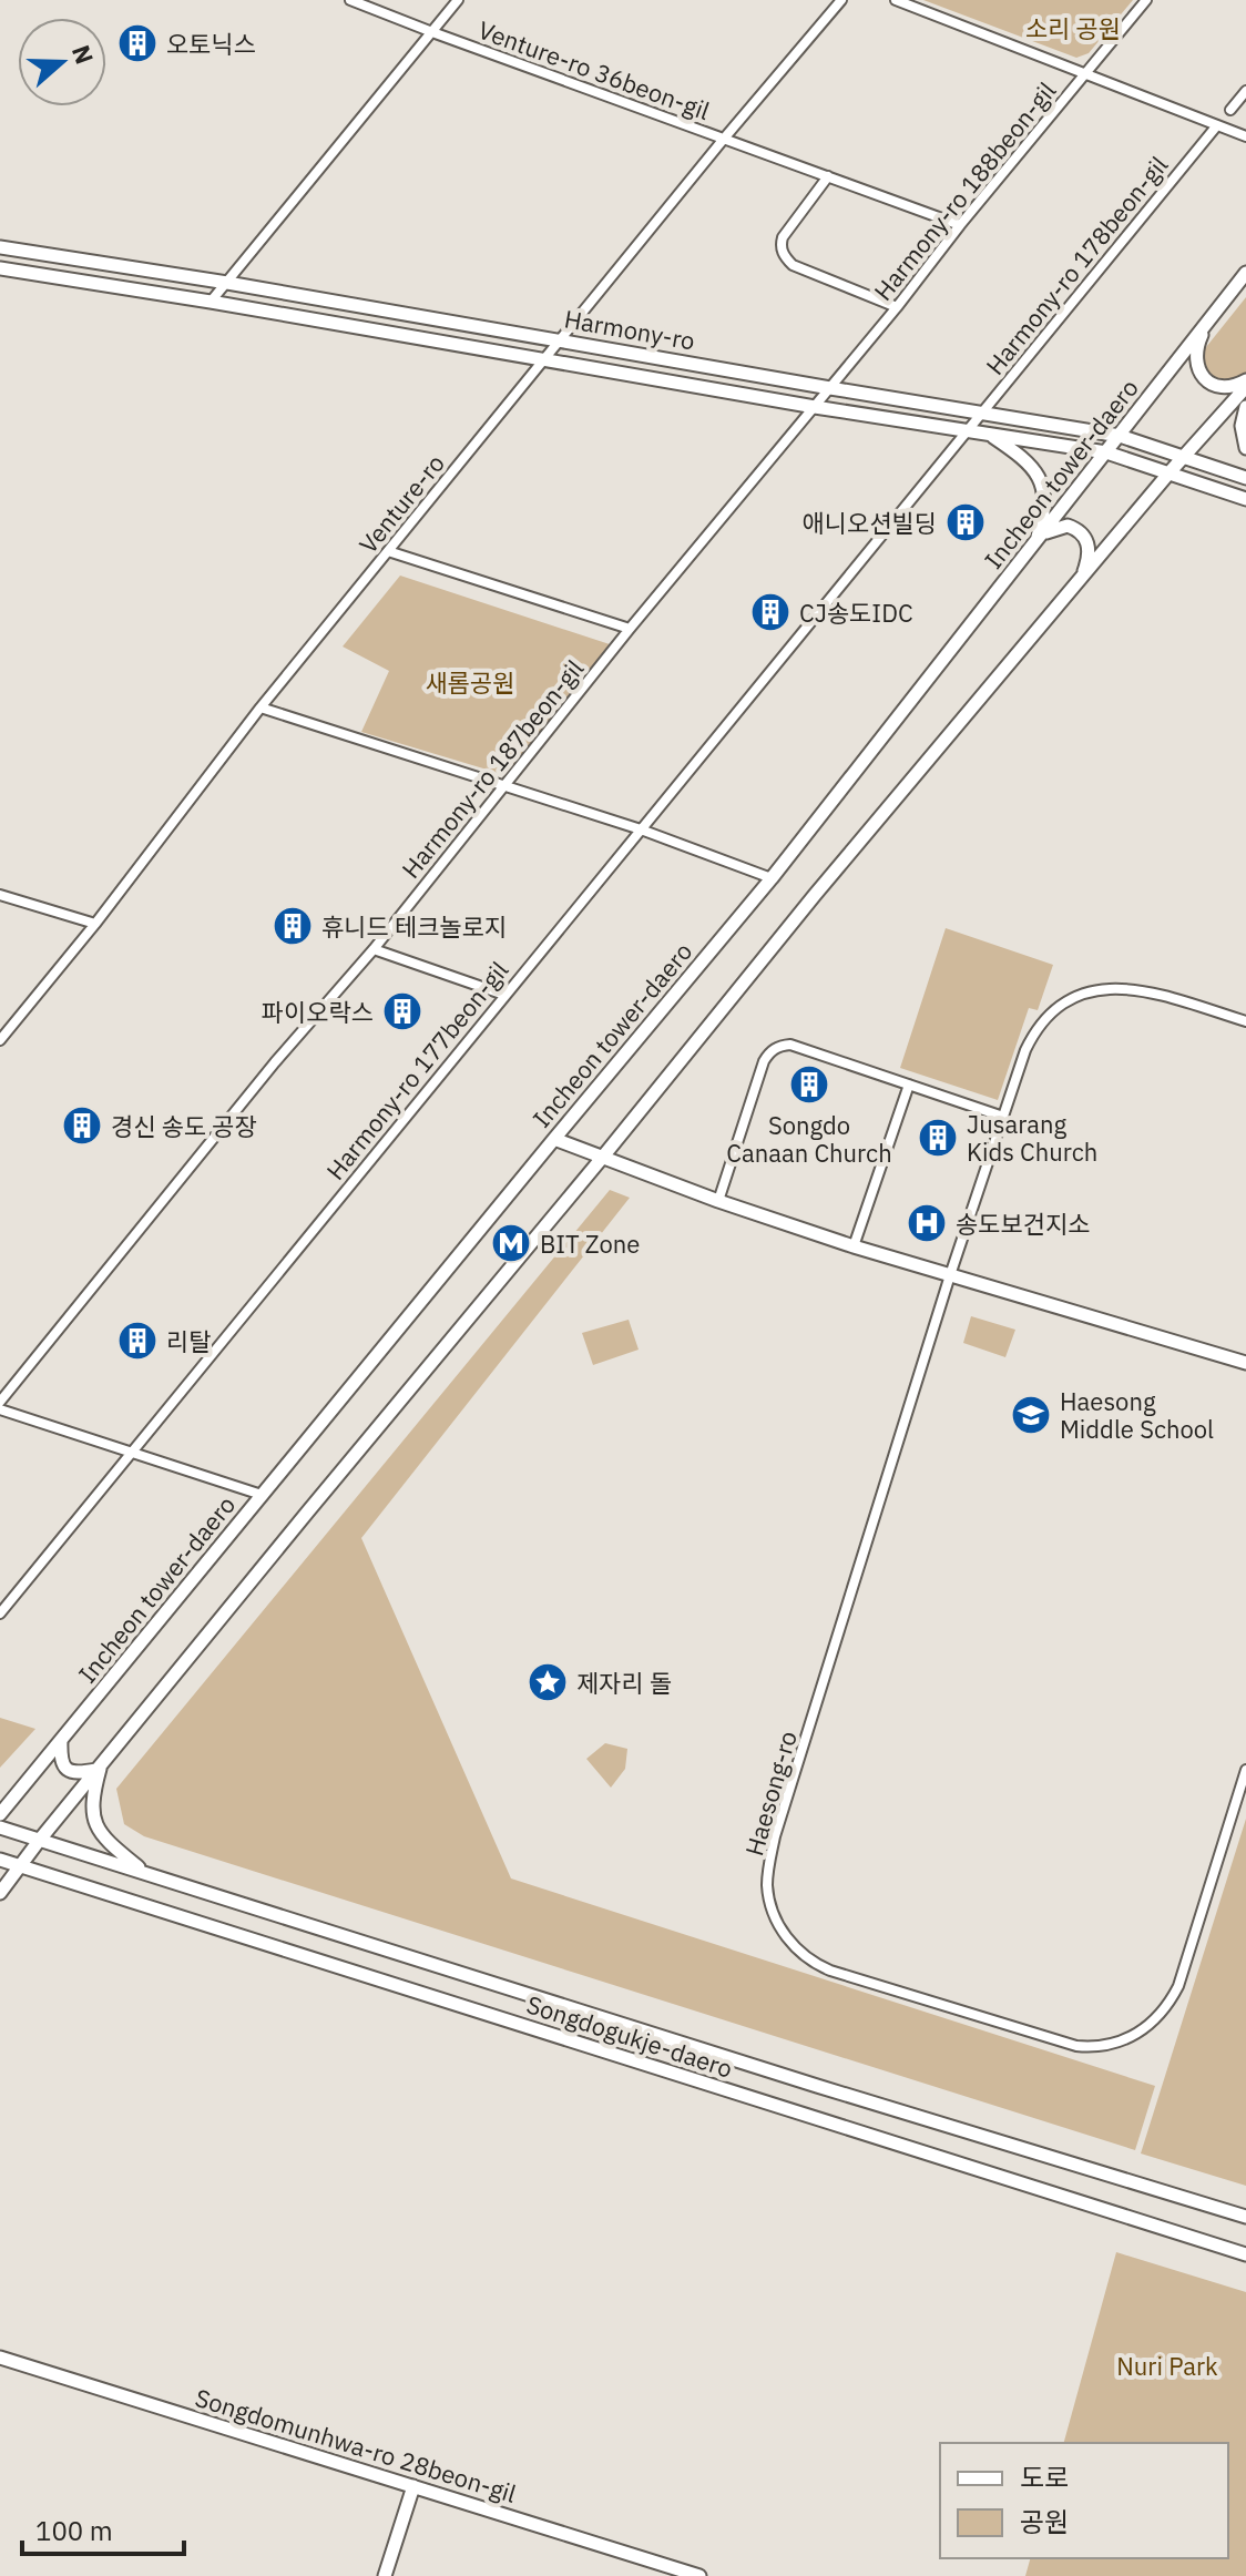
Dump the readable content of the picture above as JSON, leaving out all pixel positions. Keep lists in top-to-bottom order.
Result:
{
  "streets": {
    "main road": [
      "Harmony-ro",
      "Incheon tower-daero",
      "Songdogukje-daero",
      "Songdomunhwa-ro 28beon-gil"
    ],
    "street": [
      "Venture-ro 36beon-gil",
      "Harmony-ro 188beon-gil",
      "Harmony-ro 178beon-gil",
      "Venture-ro",
      "Harmony-ro 187beon-gil",
      "Harmony-ro 177beon-gil",
      "Haesong-ro"
    ]
  },
  "crossings": [
    ["Venture-ro 36beon-gil", "Harmony-ro 188beon-gil"],
    ["Venture-ro 36beon-gil", "Venture-ro"],
    ["Harmony-ro 188beon-gil", "Harmony-ro"],
    ["Harmony-ro 188beon-gil", "Harmony-ro 187beon-gil"],
    ["Harmony-ro 178beon-gil", "Harmony-ro"],
    ["Harmony-ro 178beon-gil", "Harmony-ro 177beon-gil"],
    ["Harmony-ro", "Incheon tower-daero"],
    ["Harmony-ro", "Venture-ro"],
    ["Harmony-ro", "Harmony-ro 187beon-gil"],
    ["Harmony-ro", "Harmony-ro 177beon-gil"]
  ],
  "parks": ["소리 공원", "새롬공원", "Nuri Park"],
  "places": {
    "building": [
      "오토닉스",
      "애니오션빌딩",
      "CJ송도IDC",
      "휴니드 테크놀로지",
      "파이오락스",
      "Songdo Canaan Church",
      "경신 송도 공장",
      "Jusarang Kids Church",
      "리탈"
    ],
    "hospital": ["송도보건지소"],
    "metro station": ["BIT Zone"],
    "school or university": ["Haesong Middle School"],
    "place": ["제자리 돌"]
  },
  "legend": ["도로", "공원"],
  "scale_bar": "100 m",
  "north": "right"
}
